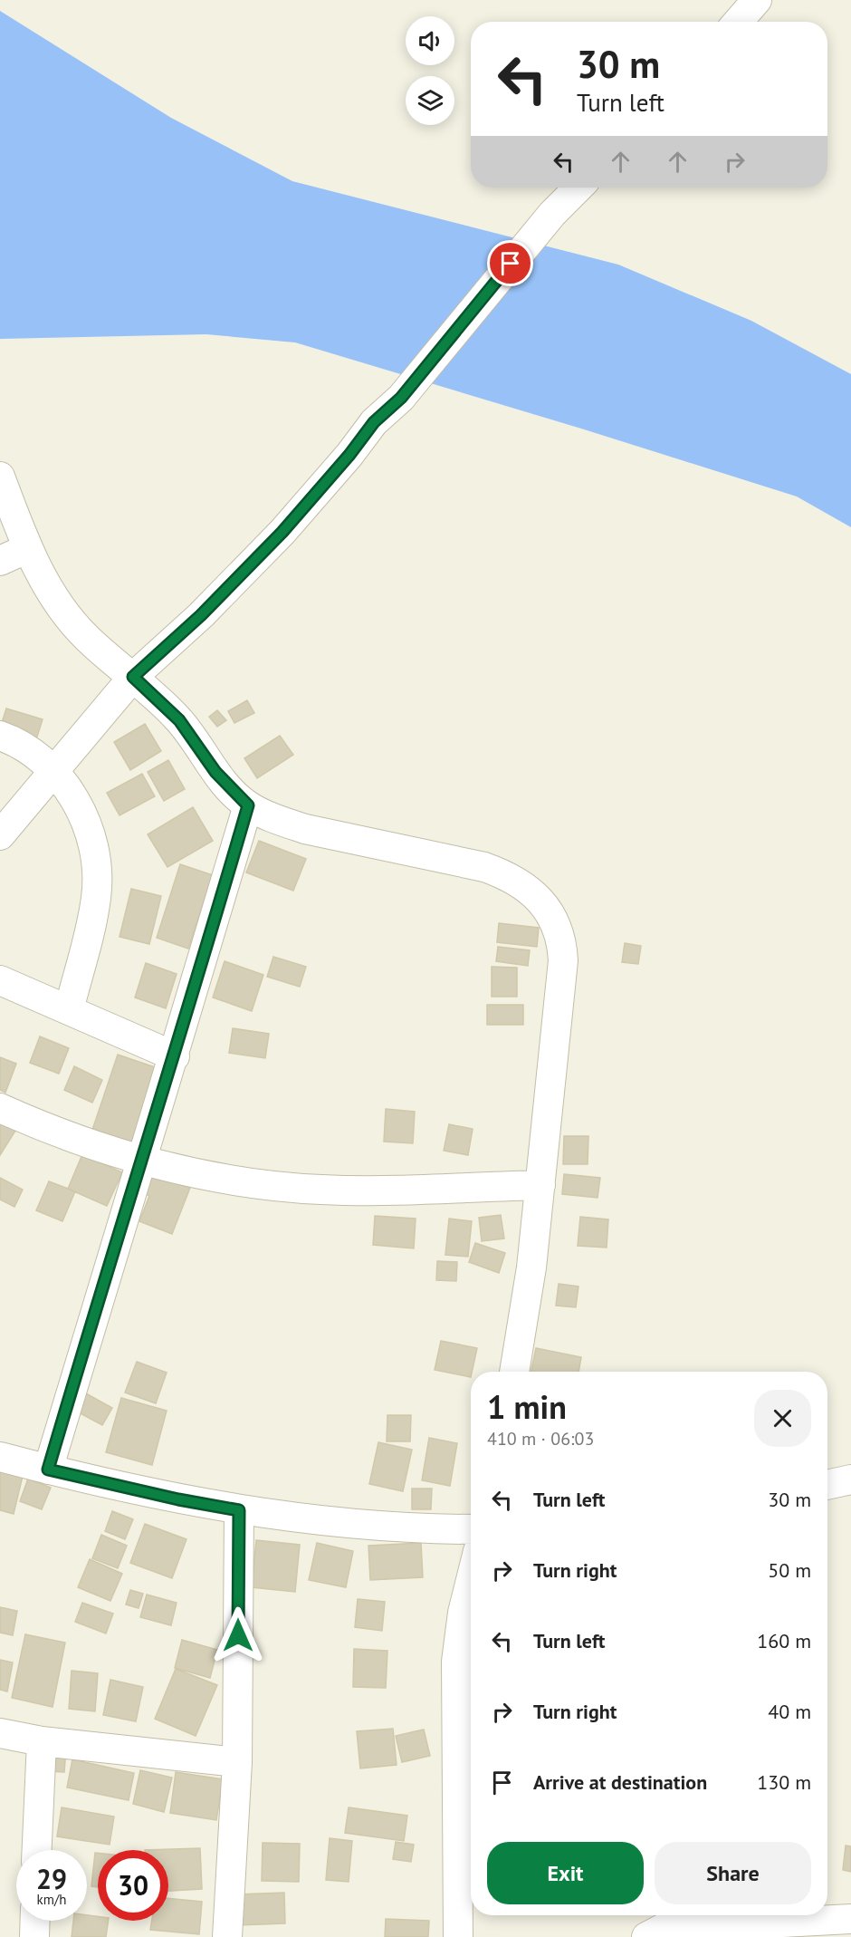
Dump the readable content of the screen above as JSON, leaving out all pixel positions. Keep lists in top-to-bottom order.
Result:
{
  "page": {
    "turn": ["30 m", "Turn left"],
    "heading": ["1 min", "410 m · 06:03"],
    "list": [
      {
        "name": "Turn left",
        "value": "30 m"
      },
      {
        "name": "Turn right",
        "value": "50 m"
      },
      {
        "name": "Turn left",
        "value": "160 m"
      },
      {
        "name": "Turn right",
        "value": "40 m"
      },
      {
        "name": "Arrive at destination",
        "value": "130 m"
      }
    ],
    "buttons": ["Exit", "Share"],
    "speed": "29 km/h",
    "limit": "30"
  }
}
